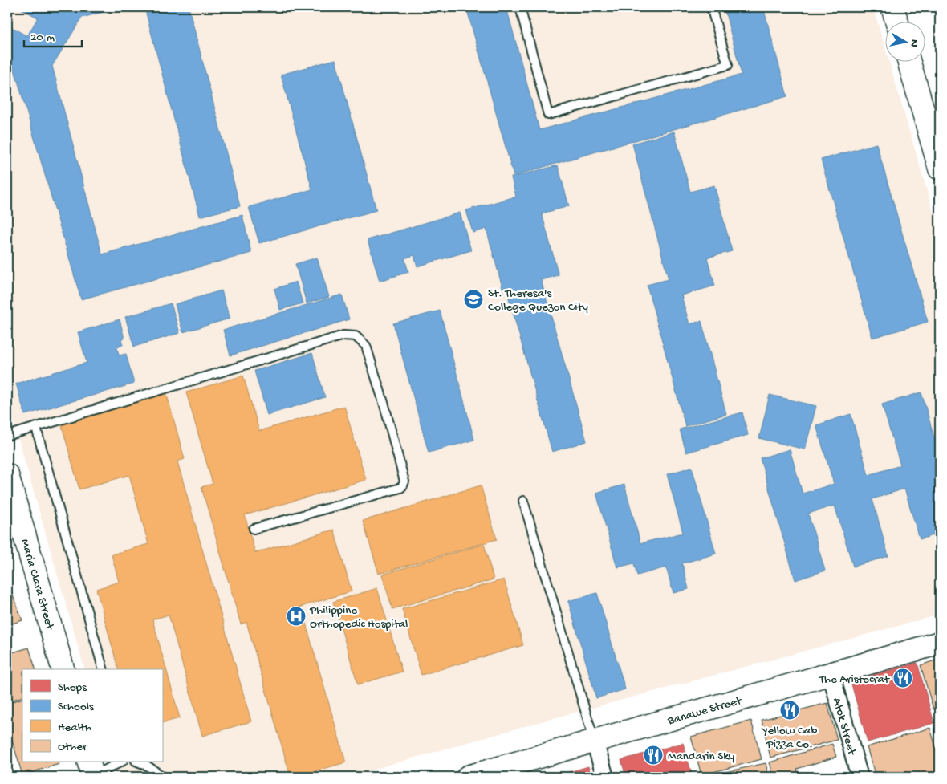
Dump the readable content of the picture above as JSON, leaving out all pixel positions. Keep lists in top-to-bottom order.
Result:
{
  "streets": {
    "main road": ["Maria Clara Street", "Banawe Street"],
    "street": ["Atok Street"]
  },
  "crossings": [
    ["Banawe Street", "Atok Street"]
  ],
  "places": {
    "school or university": ["St. Theresa's College Quezon City"],
    "hospital": ["Philippine Orthopedic Hospital"],
    "restaurant": ["The Aristocrat", "Yellow Cab Pizza Co.", "Mandarin Sky"]
  },
  "legend": [
    "Shops",
    "Schools",
    "Health",
    "Other"
  ],
  "scale_bar": "20 m",
  "north": "right"
}
